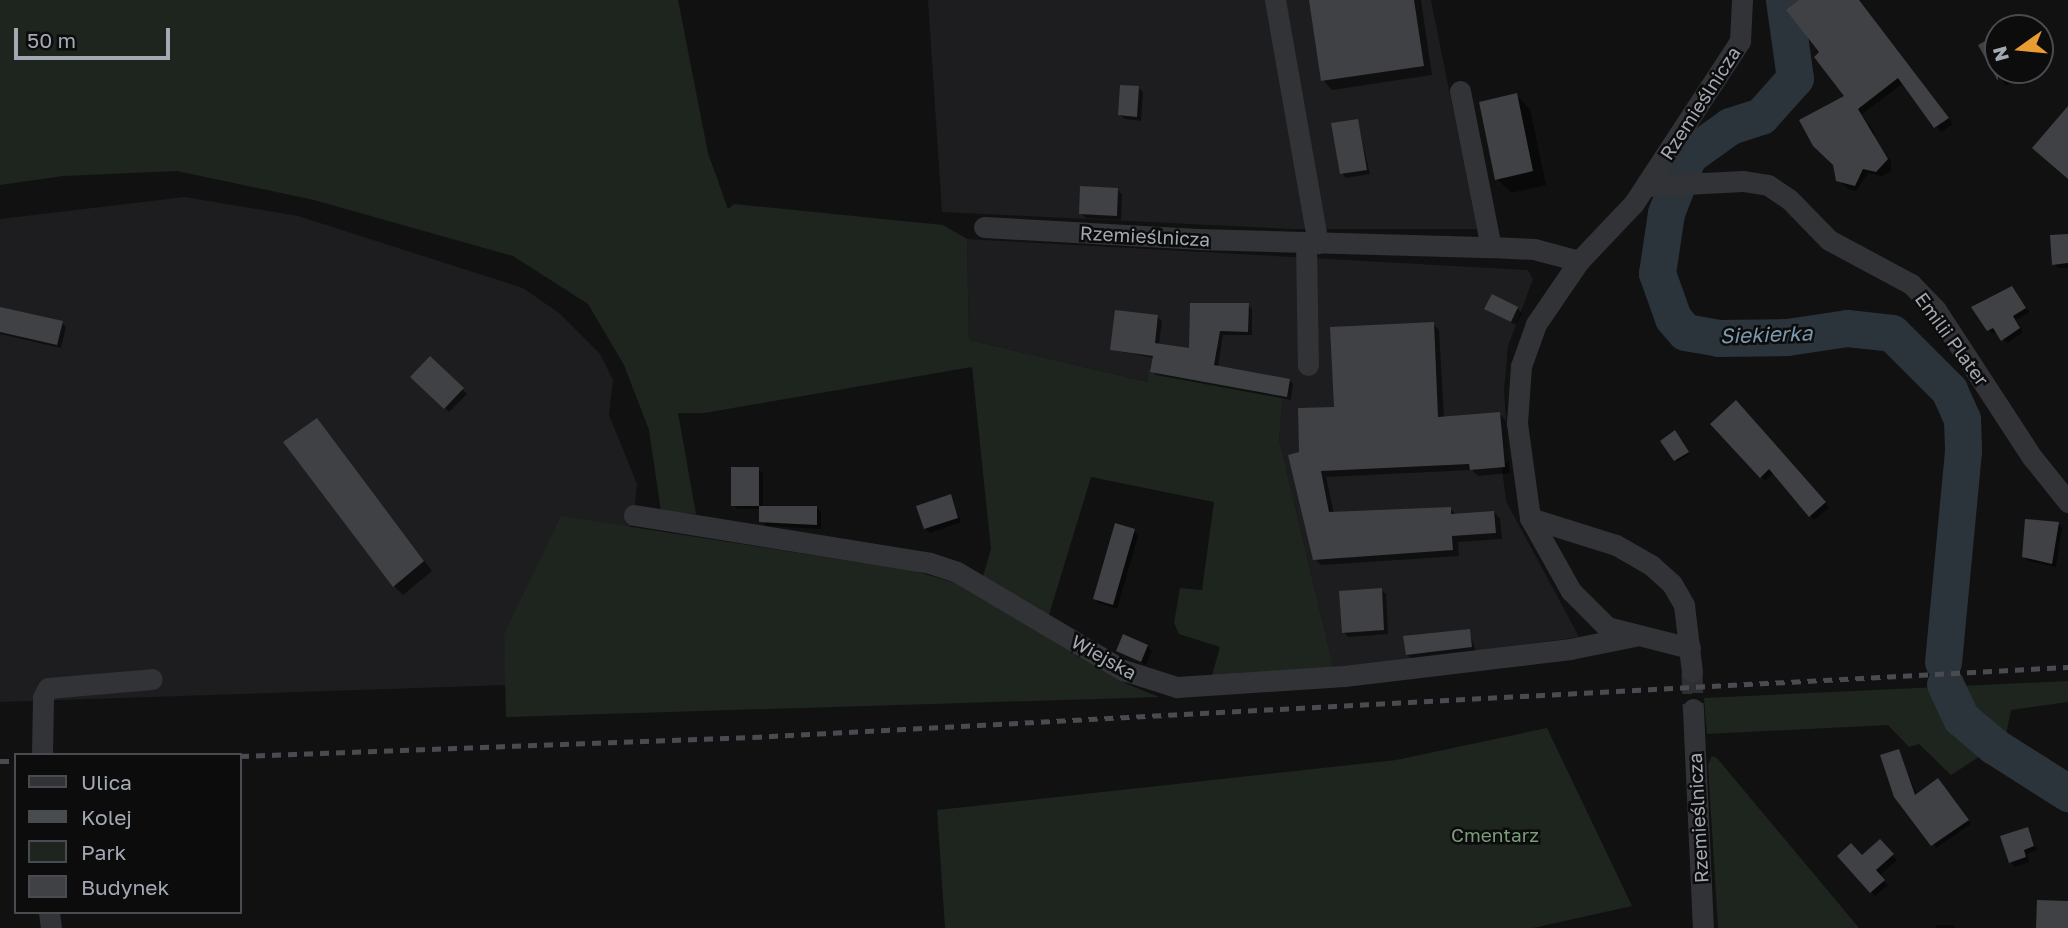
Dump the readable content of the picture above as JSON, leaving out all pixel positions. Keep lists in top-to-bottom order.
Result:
{
  "streets": {
    "street": ["Rzemieślnicza", "Emilii Plater", "Wiejska"]
  },
  "crossings": [
    ["Rzemieślnicza", "Emilii Plater"],
    ["Rzemieślnicza", "Wiejska"]
  ],
  "water": ["Siekierka"],
  "parks": ["Cmentarz"],
  "legend": [
    "Ulica",
    "Kolej",
    "Park",
    "Budynek"
  ],
  "scale_bar": "50 m",
  "north": "left"
}
